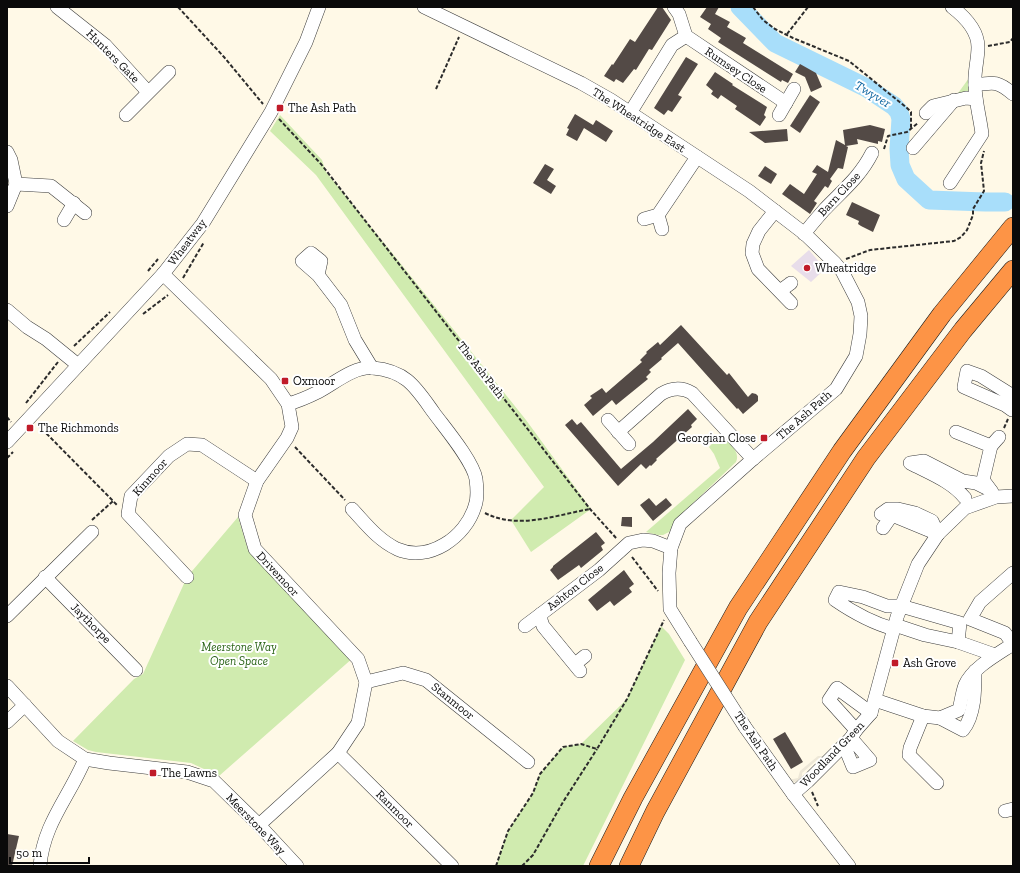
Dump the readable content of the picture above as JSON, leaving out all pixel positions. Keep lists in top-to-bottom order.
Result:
{
  "streets": {
    "street": [
      "Hunters Gate",
      "Rumsey Close",
      "The Wheatridge East",
      "Barn Close",
      "Wheatway",
      "The Ash Path",
      "Kinmoor",
      "Drivemoor",
      "Ashton Close",
      "Jaythorpe",
      "Stanmoor",
      "Woodland Green",
      "Ranmoor",
      "Meerstone Way"
    ]
  },
  "crossings": [
    ["The Wheatridge East", "Barn Close"],
    ["The Wheatridge East", "The Ash Path"],
    ["Wheatway", "The Ash Path"],
    ["Wheatway", "Drivemoor"],
    ["The Ash Path", "Ashton Close"],
    ["The Ash Path", "Woodland Green"],
    ["Kinmoor", "Drivemoor"],
    ["Drivemoor", "Stanmoor"],
    ["Drivemoor", "Ranmoor"],
    ["Drivemoor", "Meerstone Way"]
  ],
  "water": ["Twyver"],
  "parks": ["Meerstone Way Open Space"],
  "places": {
    "transit": [
      "The Ash Path",
      "Oxmoor",
      "The Richmonds",
      "Georgian Close",
      "Ash Grove",
      "The Lawns"
    ],
    "other": ["Wheatridge"]
  },
  "scale_bar": "50 m"
}
